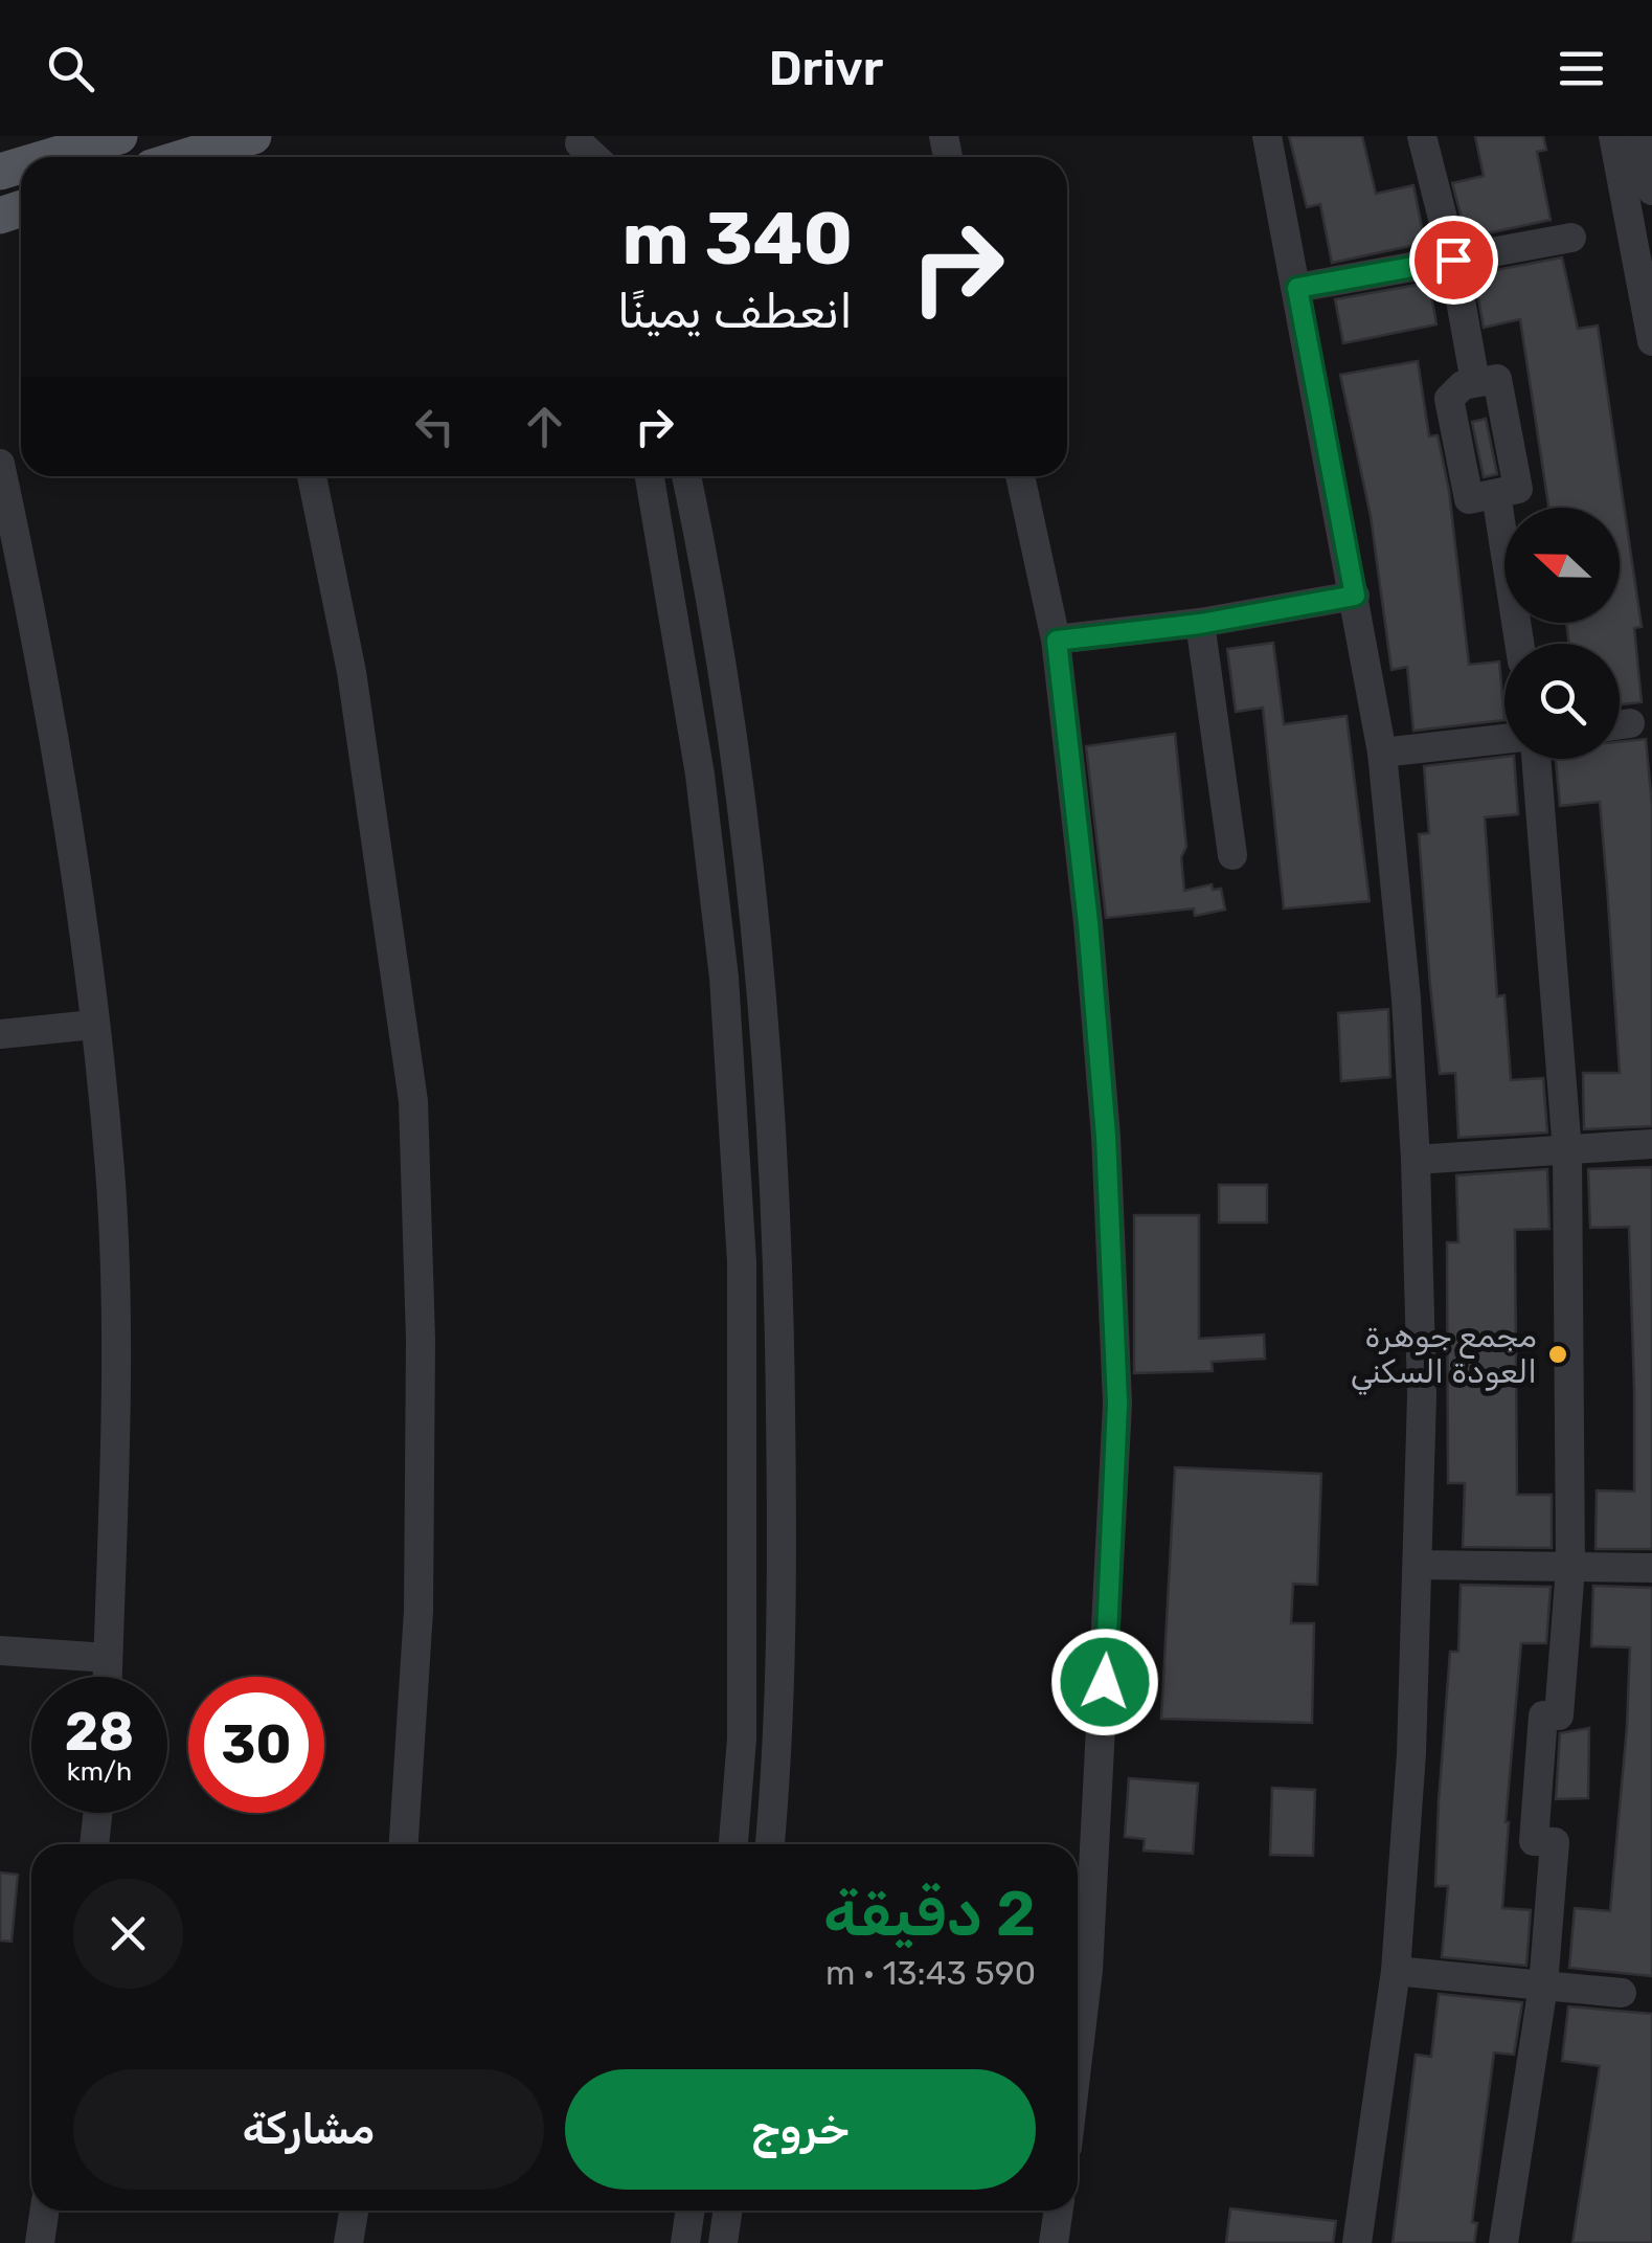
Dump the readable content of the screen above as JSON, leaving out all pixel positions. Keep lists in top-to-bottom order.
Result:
{
  "places": ["مجمع جوهرة العودة السكني"],
  "north": "left",
  "page": {
    "header": "Drivr",
    "turn": ["340 m", "انعطف يمينًا"],
    "speed": "28 km/h",
    "limit": "30",
    "heading": ["2 دقيقة", "590 m · 13:43"],
    "buttons": ["خروج", "مشاركة"]
  }
}
